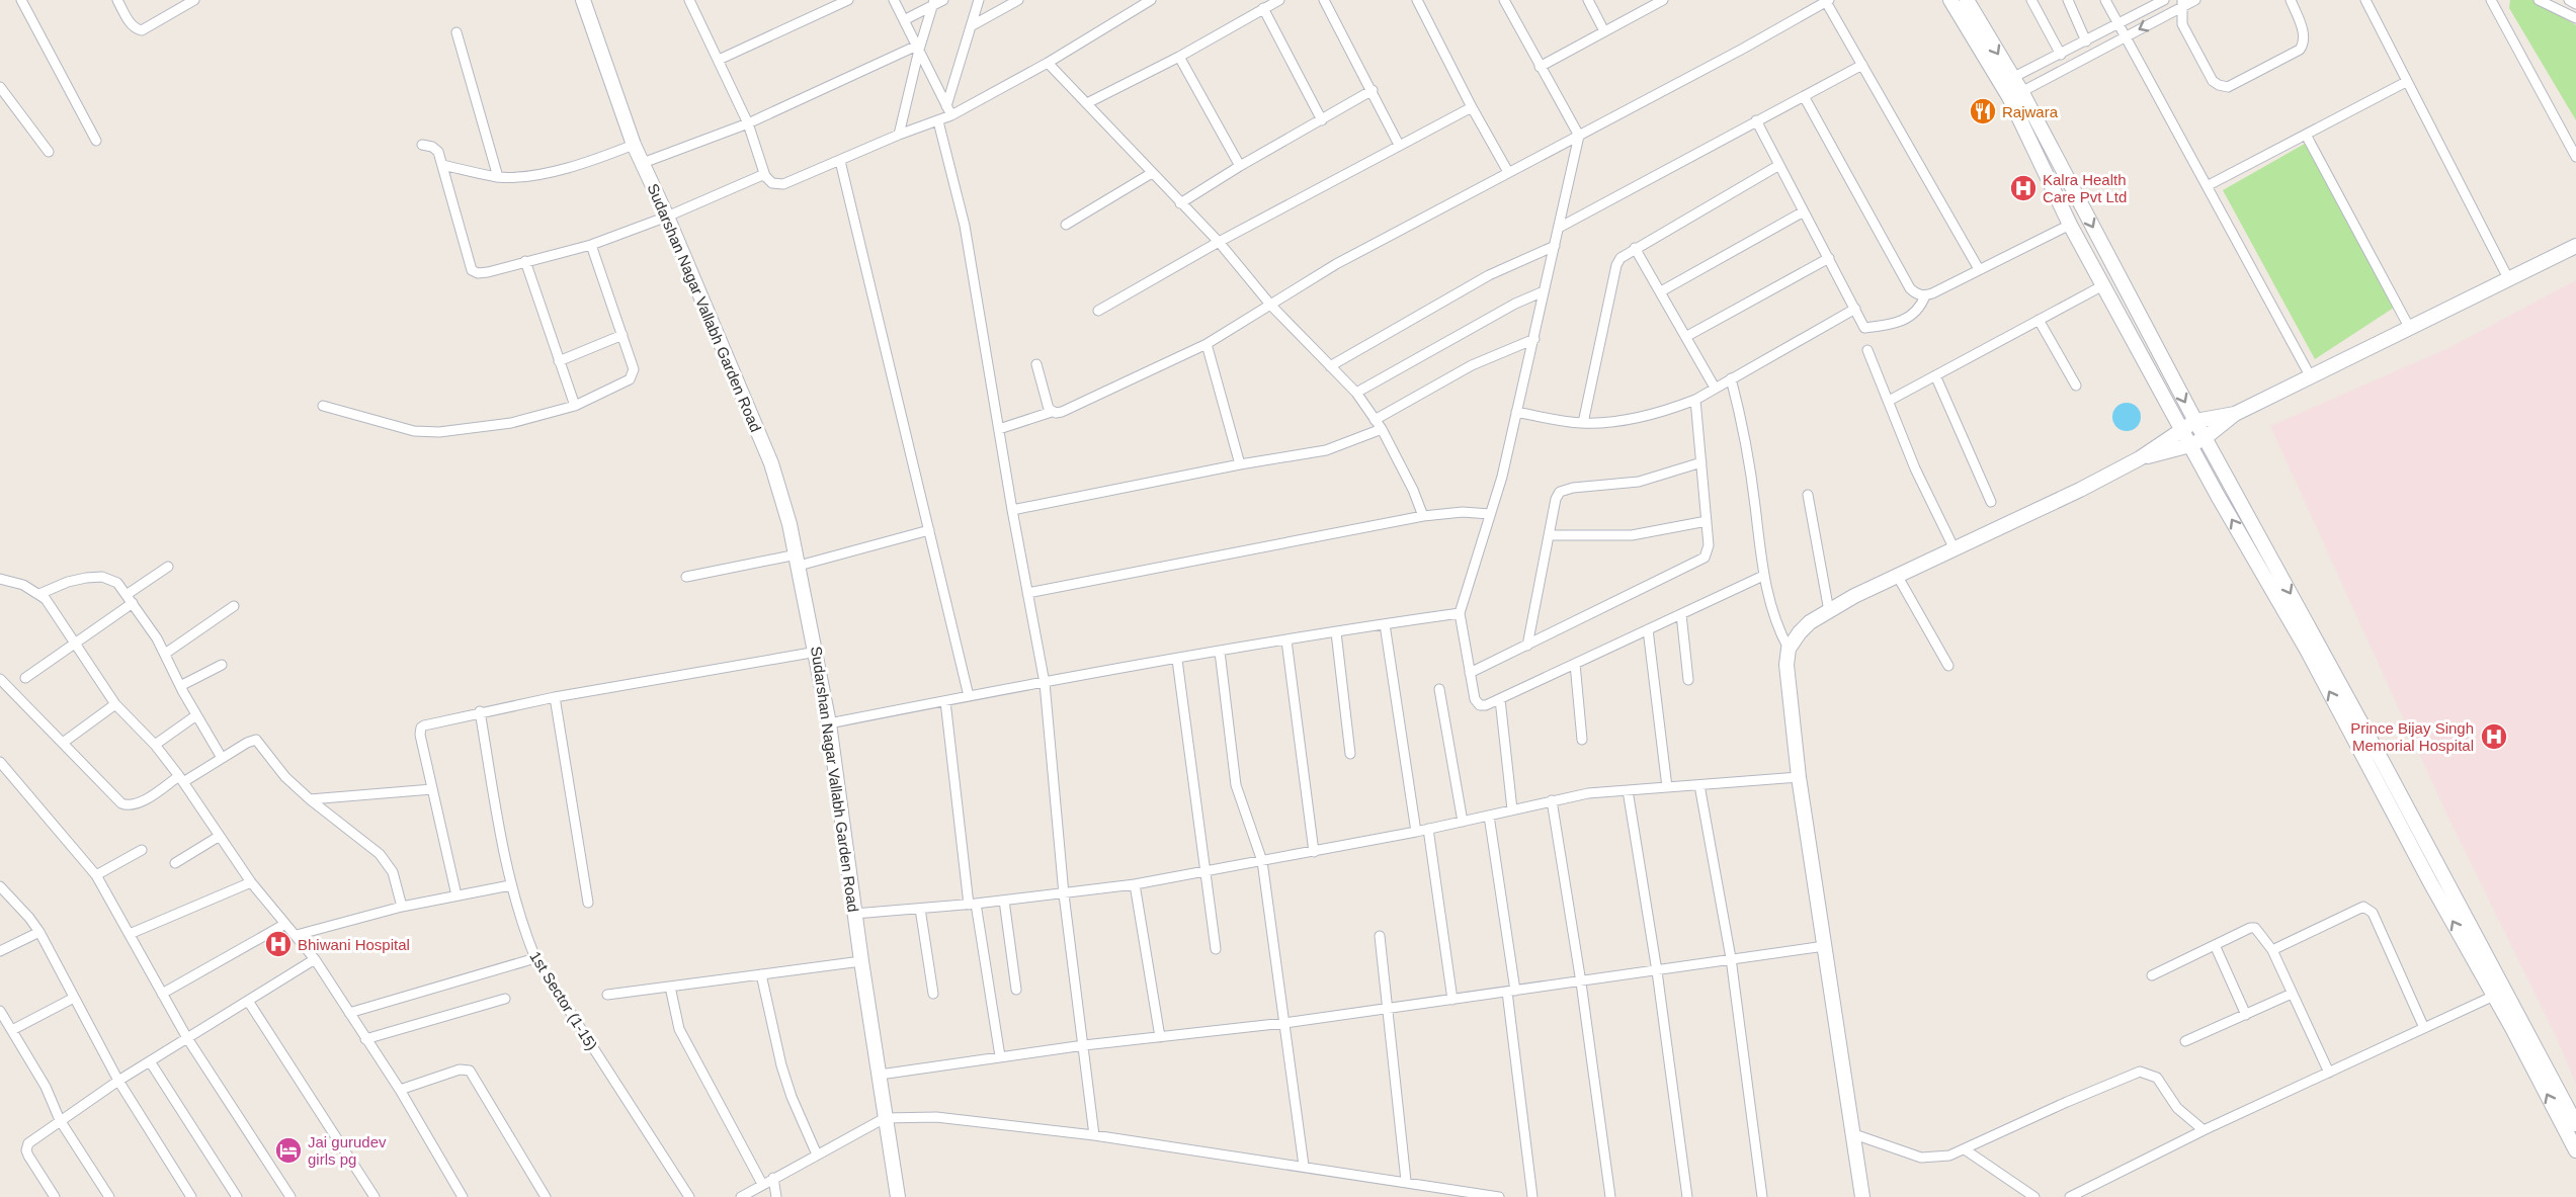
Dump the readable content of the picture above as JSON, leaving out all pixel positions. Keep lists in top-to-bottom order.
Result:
{
  "streets": {
    "street": ["Sudarshan Nagar Vallabh Garden Road", "1st Sector (1-15)"]
  },
  "places": {
    "restaurant": ["Rajwara"],
    "hospital": ["Kalra Health Care Pvt Ltd", "Prince Bijay Singh Memorial Hospital", "Bhiwani Hospital"],
    "hotel": ["Jai gurudev girls pg"]
  }
}
